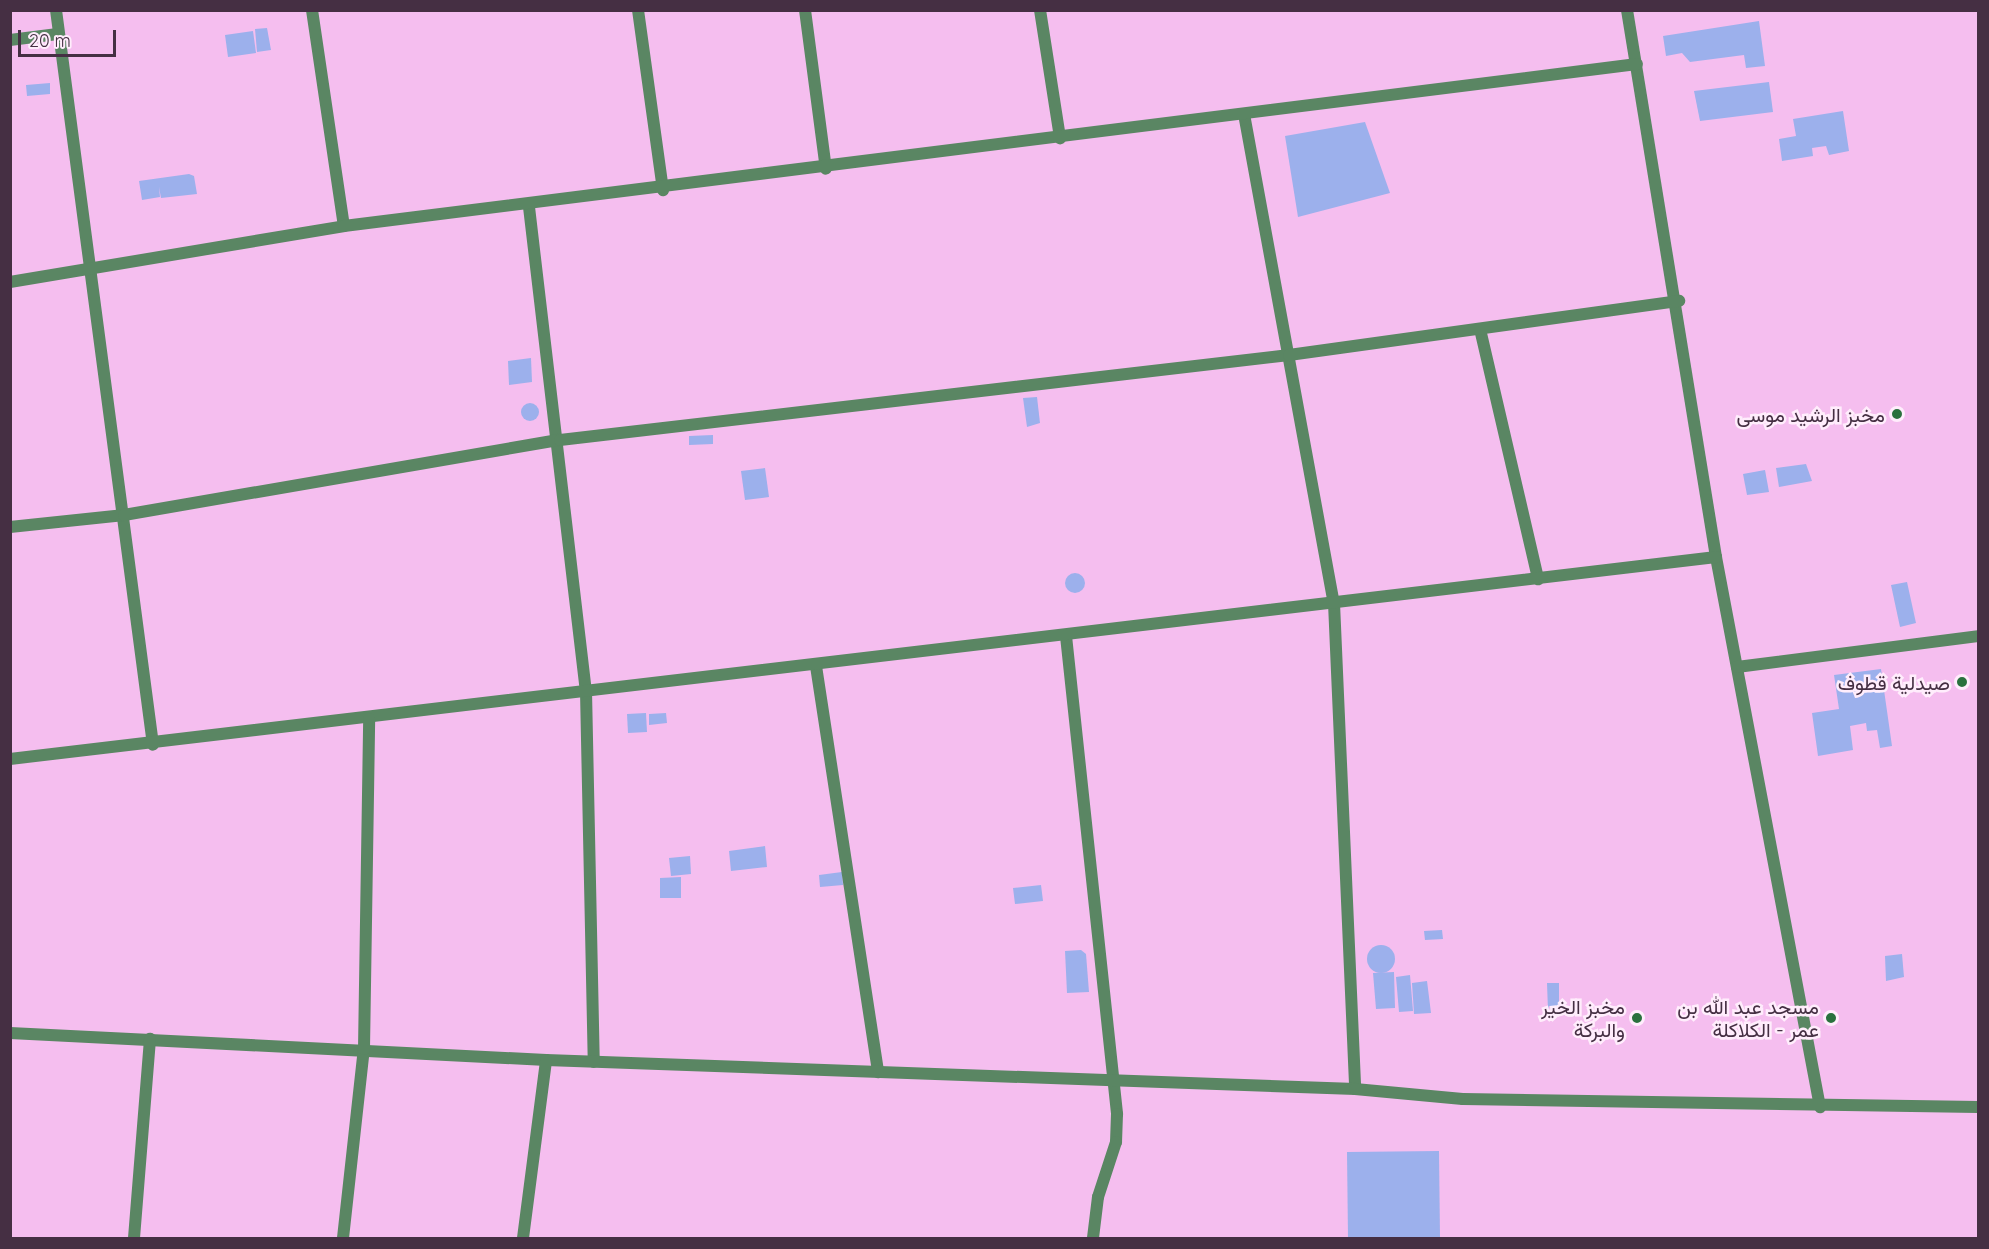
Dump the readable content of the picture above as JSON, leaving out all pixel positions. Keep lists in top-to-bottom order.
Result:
{
  "places": [
    "مخبز الرشيد موسى",
    "صيدلية قطوف",
    "مخبز الخير والبركة",
    "مسجد عبد الله بن عمر - الكلاكلة"
  ],
  "scale_bar": "20 m"
}
